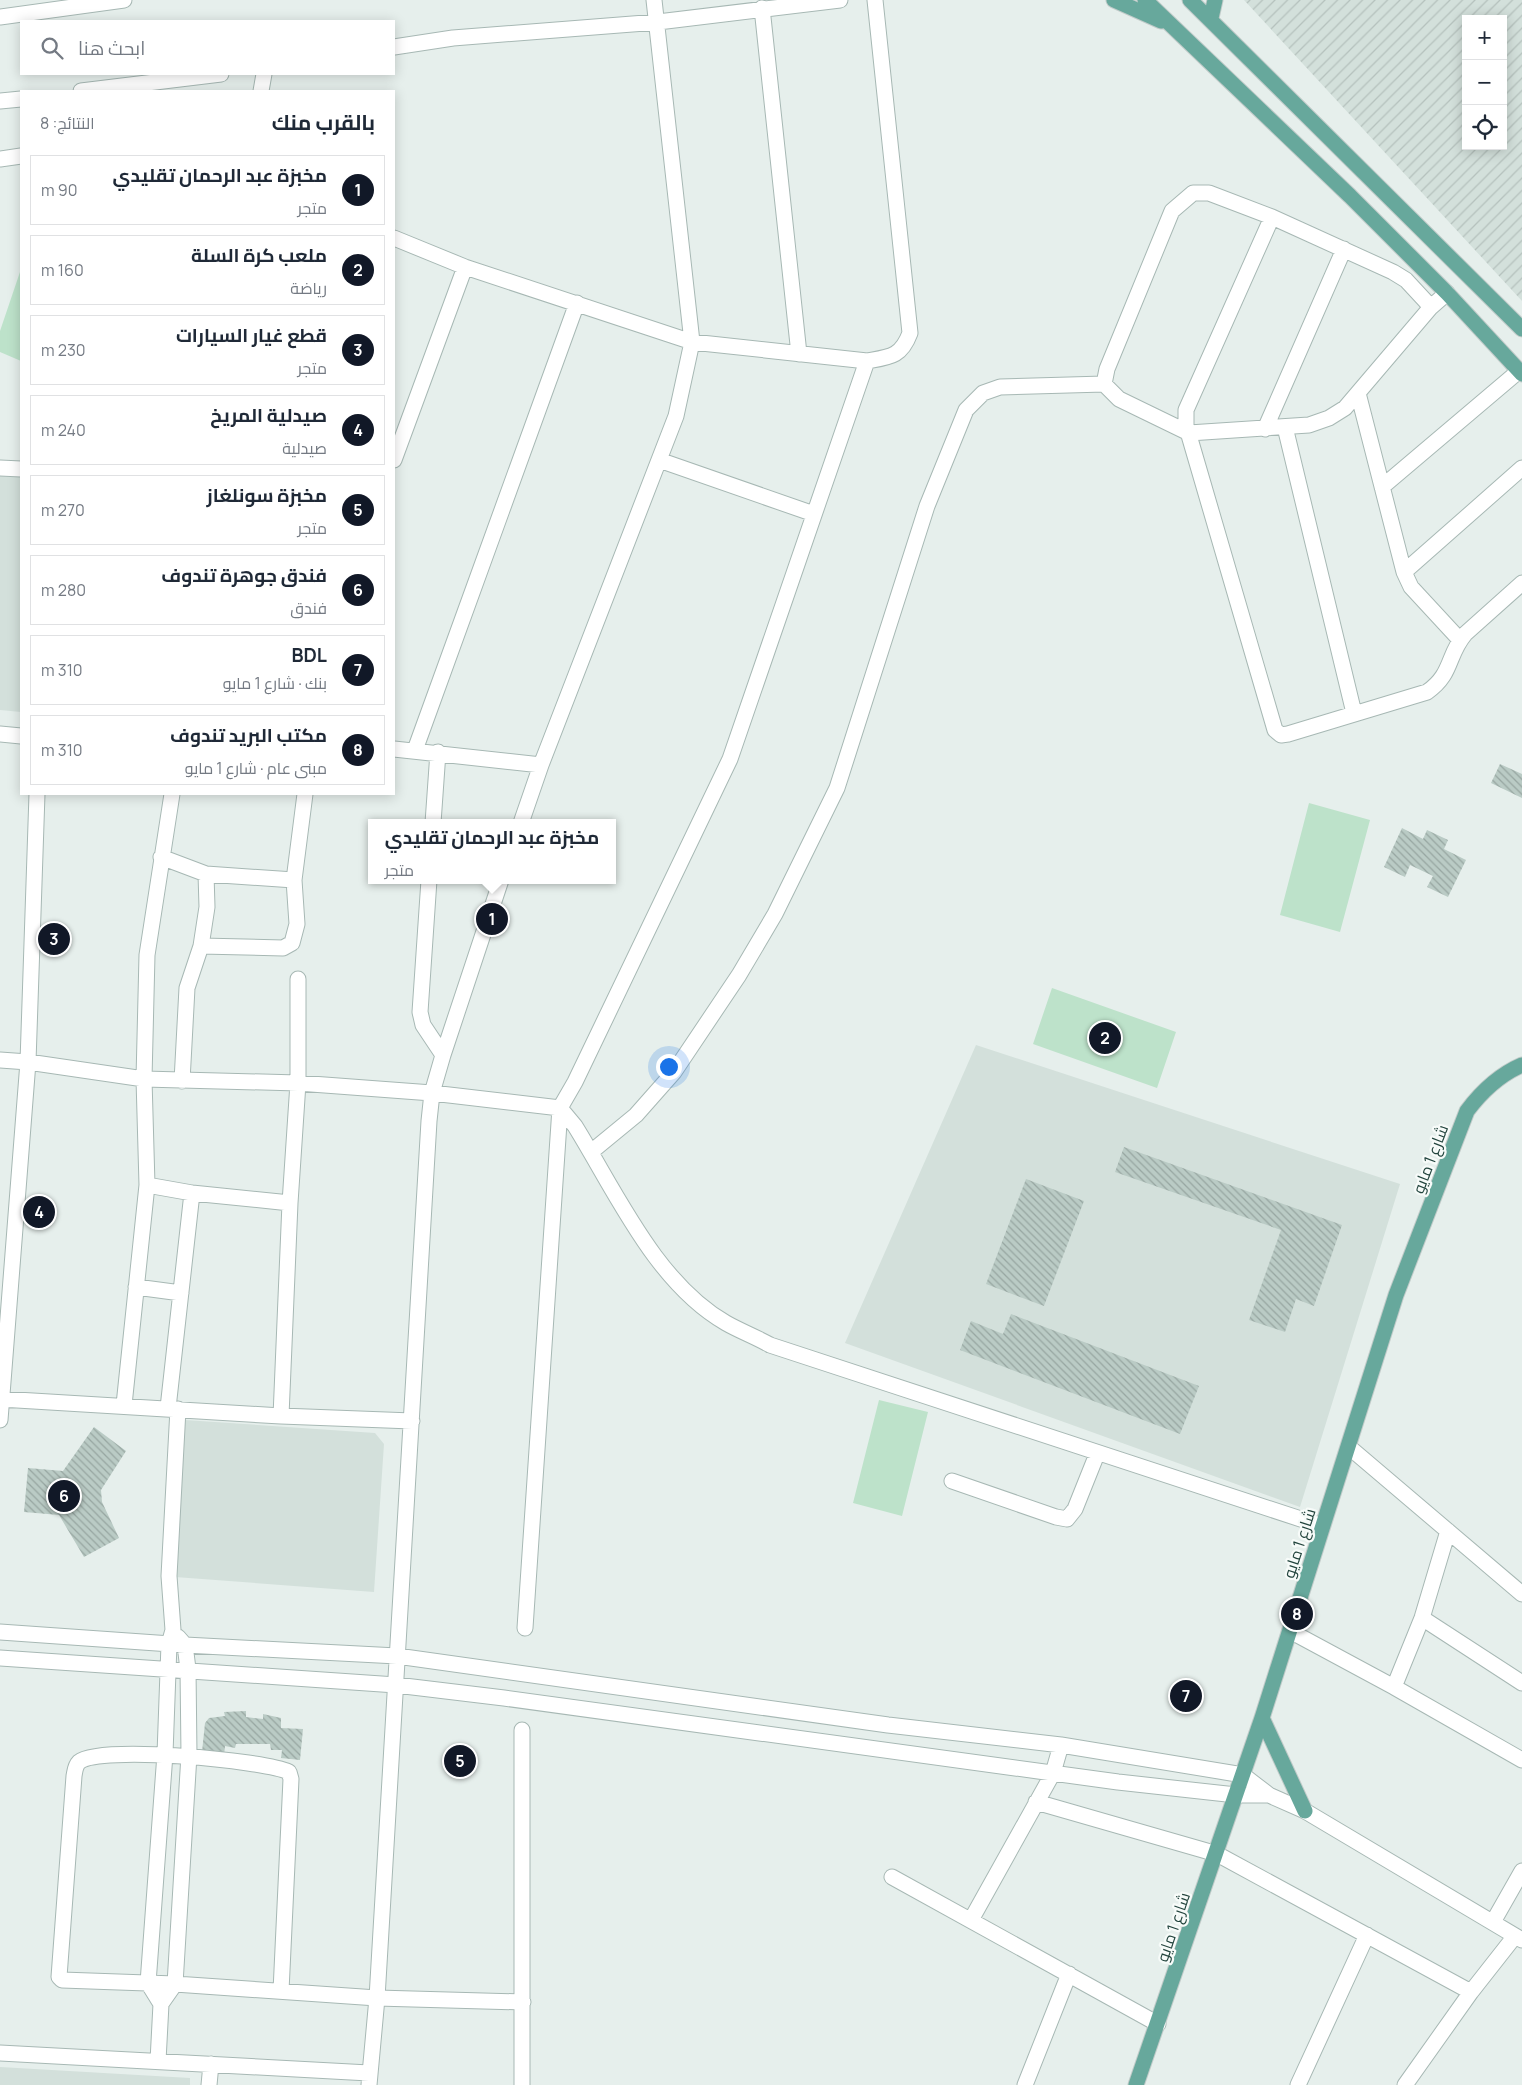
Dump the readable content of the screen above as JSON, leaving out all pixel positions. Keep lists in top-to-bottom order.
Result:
{
  "streets": {
    "main road": ["شارع 1 مايو"]
  },
  "page": {
    "map_buttons": ["+", "−"],
    "search": "ابحث هنا",
    "heading": ["بالقرب منك", "النتائج: 8"],
    "list": [
      {
        "mark": "1",
        "name": "مخبزة عبد الرحمان تقليدي",
        "note": "متجر",
        "value": "90 m"
      },
      {
        "mark": "2",
        "name": "ملعب كرة السلة",
        "note": "رياضة",
        "value": "160 m"
      },
      {
        "mark": "3",
        "name": "قطع غيار السيارات",
        "note": "متجر",
        "value": "230 m"
      },
      {
        "mark": "4",
        "name": "صيدلية المريخ",
        "note": "صيدلية",
        "value": "240 m"
      },
      {
        "mark": "5",
        "name": "مخبزة سونلغاز",
        "note": "متجر",
        "value": "270 m"
      },
      {
        "mark": "6",
        "name": "فندق جوهرة تندوف",
        "note": "فندق",
        "value": "280 m"
      },
      {
        "mark": "7",
        "name": "BDL",
        "note": "بنك · شارع 1 مايو",
        "value": "310 m"
      },
      {
        "mark": "8",
        "name": "مكتب البريد تندوف",
        "note": "مبنى عام · شارع 1 مايو",
        "value": "310 m"
      }
    ],
    "popup": ["مخبزة عبد الرحمان تقليدي", "متجر"],
    "pins": [
      "1",
      "3",
      "2",
      "4",
      "6",
      "8",
      "7",
      "5"
    ]
  }
}
